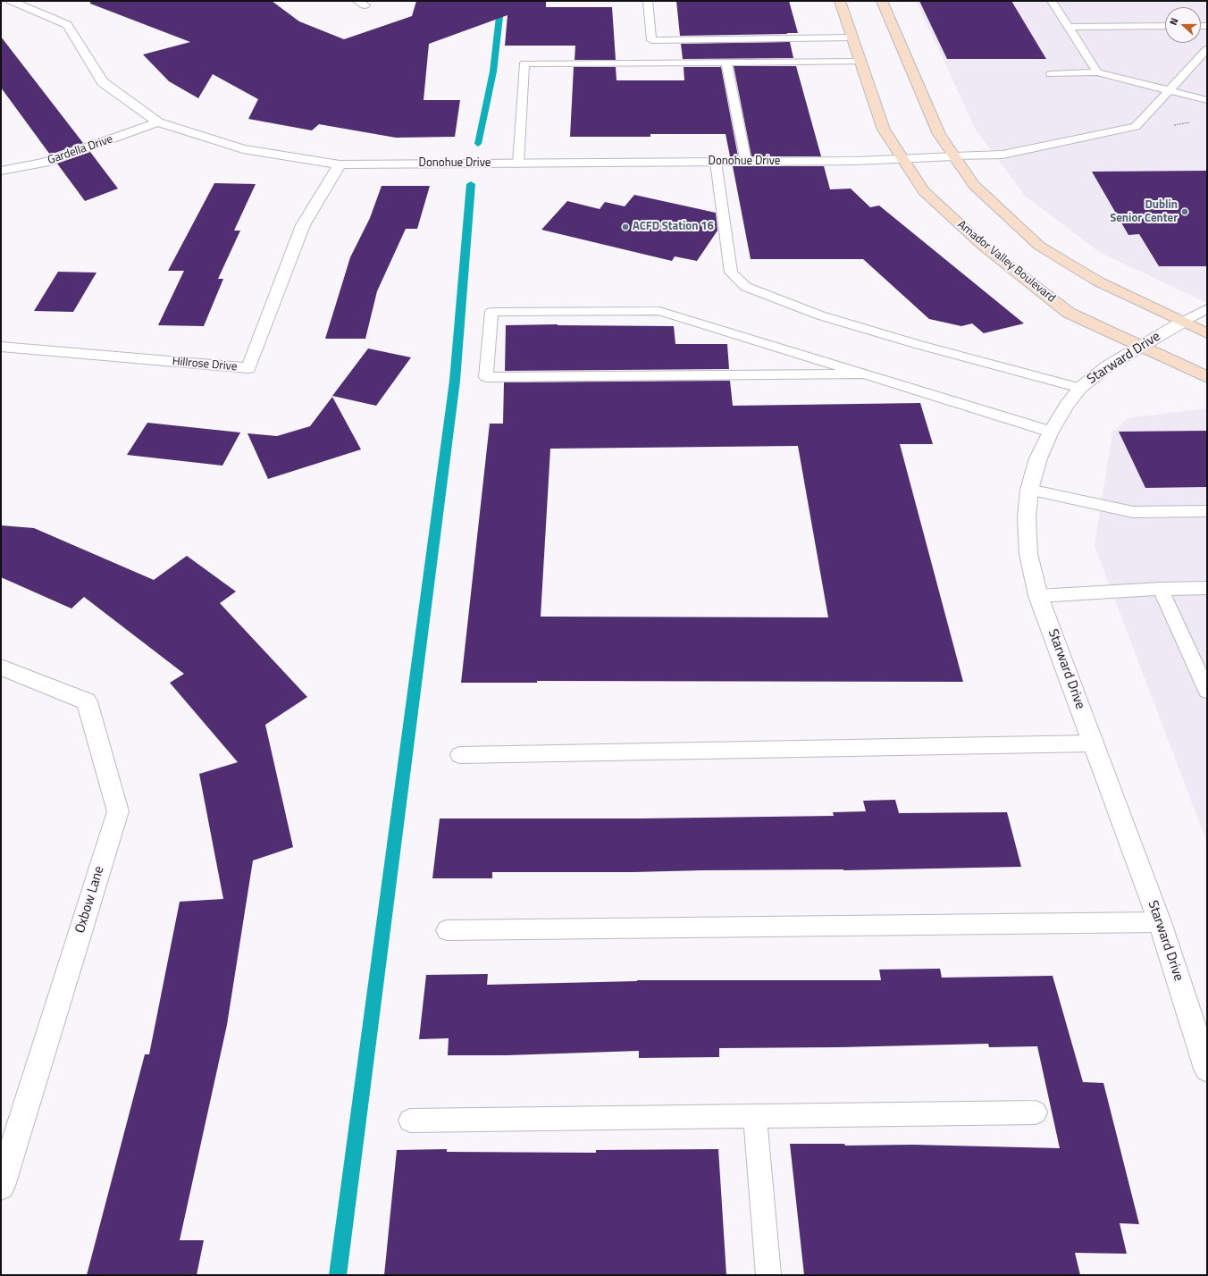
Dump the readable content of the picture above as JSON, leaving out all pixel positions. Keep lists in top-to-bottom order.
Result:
{
  "streets": {
    "street": [
      "Gardella Drive",
      "Donohue Drive",
      "Amador Valley Boulevard",
      "Starward Drive",
      "Hillrose Drive",
      "Oxbow Lane"
    ]
  },
  "crossings": [
    ["Gardella Drive", "Donohue Drive"],
    ["Donohue Drive", "Amador Valley Boulevard"],
    ["Donohue Drive", "Hillrose Drive"],
    ["Amador Valley Boulevard", "Starward Drive"]
  ],
  "places": ["Dublin Senior Center", "ACFD Station 16"],
  "north": "left"
}
